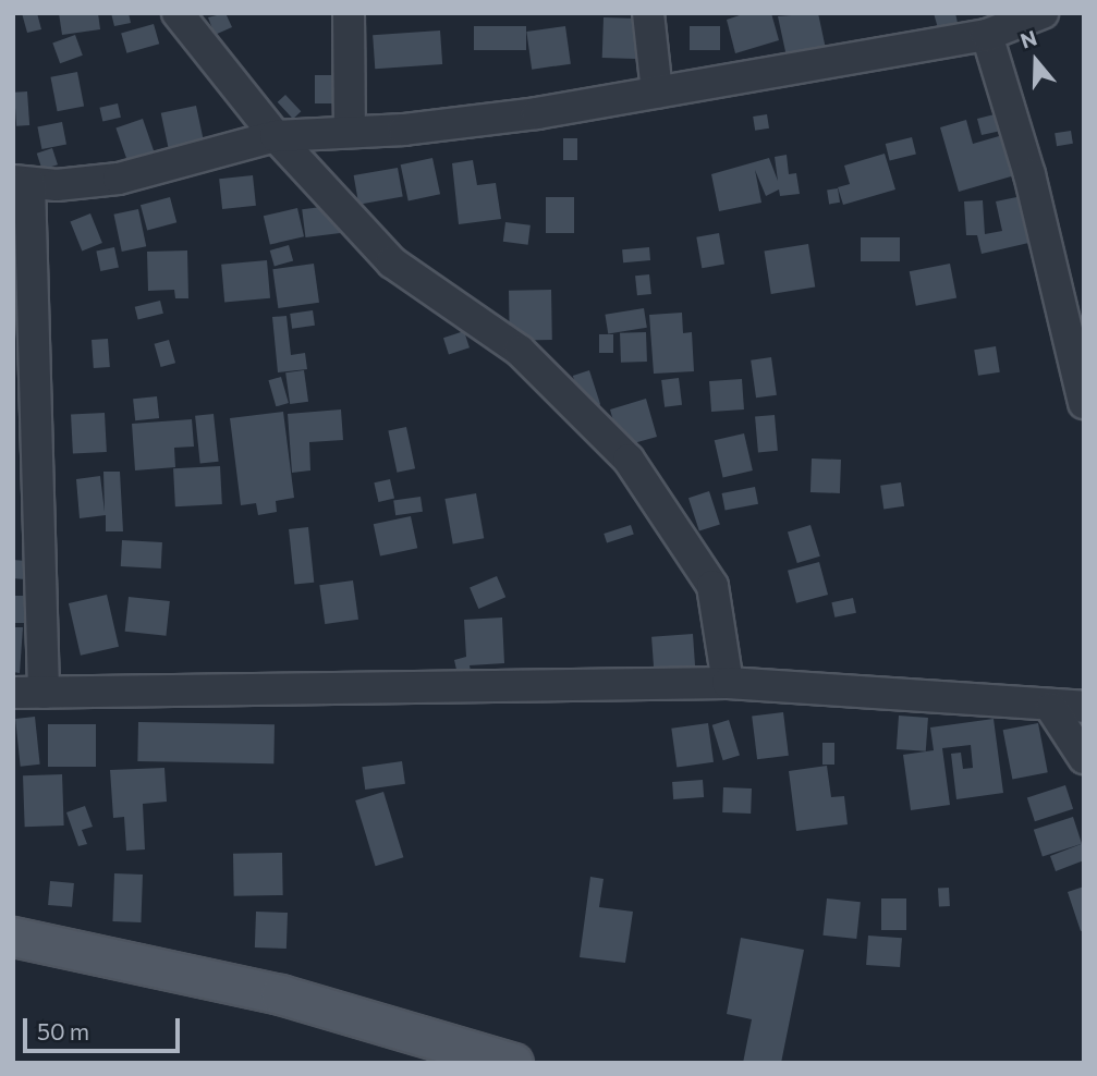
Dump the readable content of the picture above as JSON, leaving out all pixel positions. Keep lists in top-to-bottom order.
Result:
{
  "scale_bar": "50 m",
  "north": "top"
}
